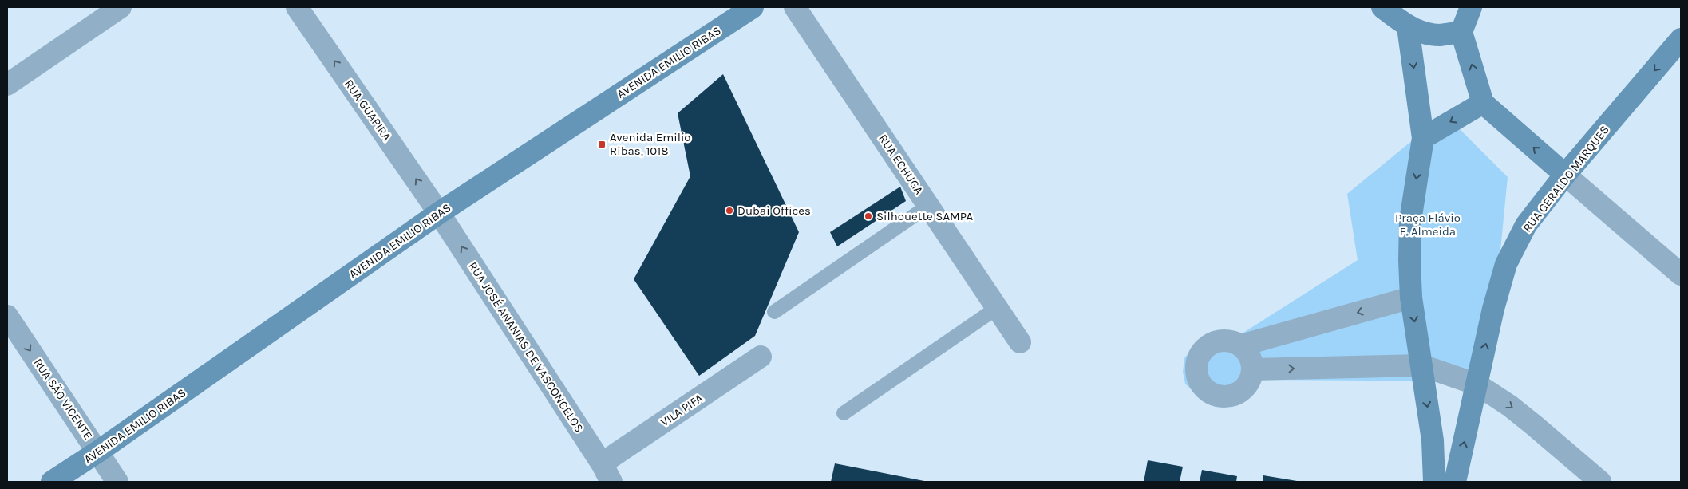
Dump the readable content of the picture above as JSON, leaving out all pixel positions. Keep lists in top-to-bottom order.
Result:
{
  "streets": {
    "street": [
      "AVENIDA EMILIO RIBAS",
      "RUA GUAPIRA",
      "RUA ECHUGA",
      "RUA GERALDO MARQUES",
      "RUA JOSÉ ANANIAS DE VASCONCELOS",
      "RUA SÃO VICENTE",
      "VILA PIFA"
    ]
  },
  "crossings": [
    ["AVENIDA EMILIO RIBAS", "RUA GUAPIRA"],
    ["AVENIDA EMILIO RIBAS", "RUA JOSÉ ANANIAS DE VASCONCELOS"],
    ["AVENIDA EMILIO RIBAS", "RUA SÃO VICENTE"],
    ["RUA GUAPIRA", "RUA JOSÉ ANANIAS DE VASCONCELOS"],
    ["RUA JOSÉ ANANIAS DE VASCONCELOS", "VILA PIFA"]
  ],
  "one_way": ["RUA GUAPIRA", "RUA JOSÉ ANANIAS DE VASCONCELOS", "RUA SÃO VICENTE"],
  "parks": ["Praça Flávio F. Almeida"],
  "places": {
    "transit": ["Avenida Emilio Ribas, 1018"],
    "other": ["Dubai Offices", "Silhouette SAMPA"]
  }
}
